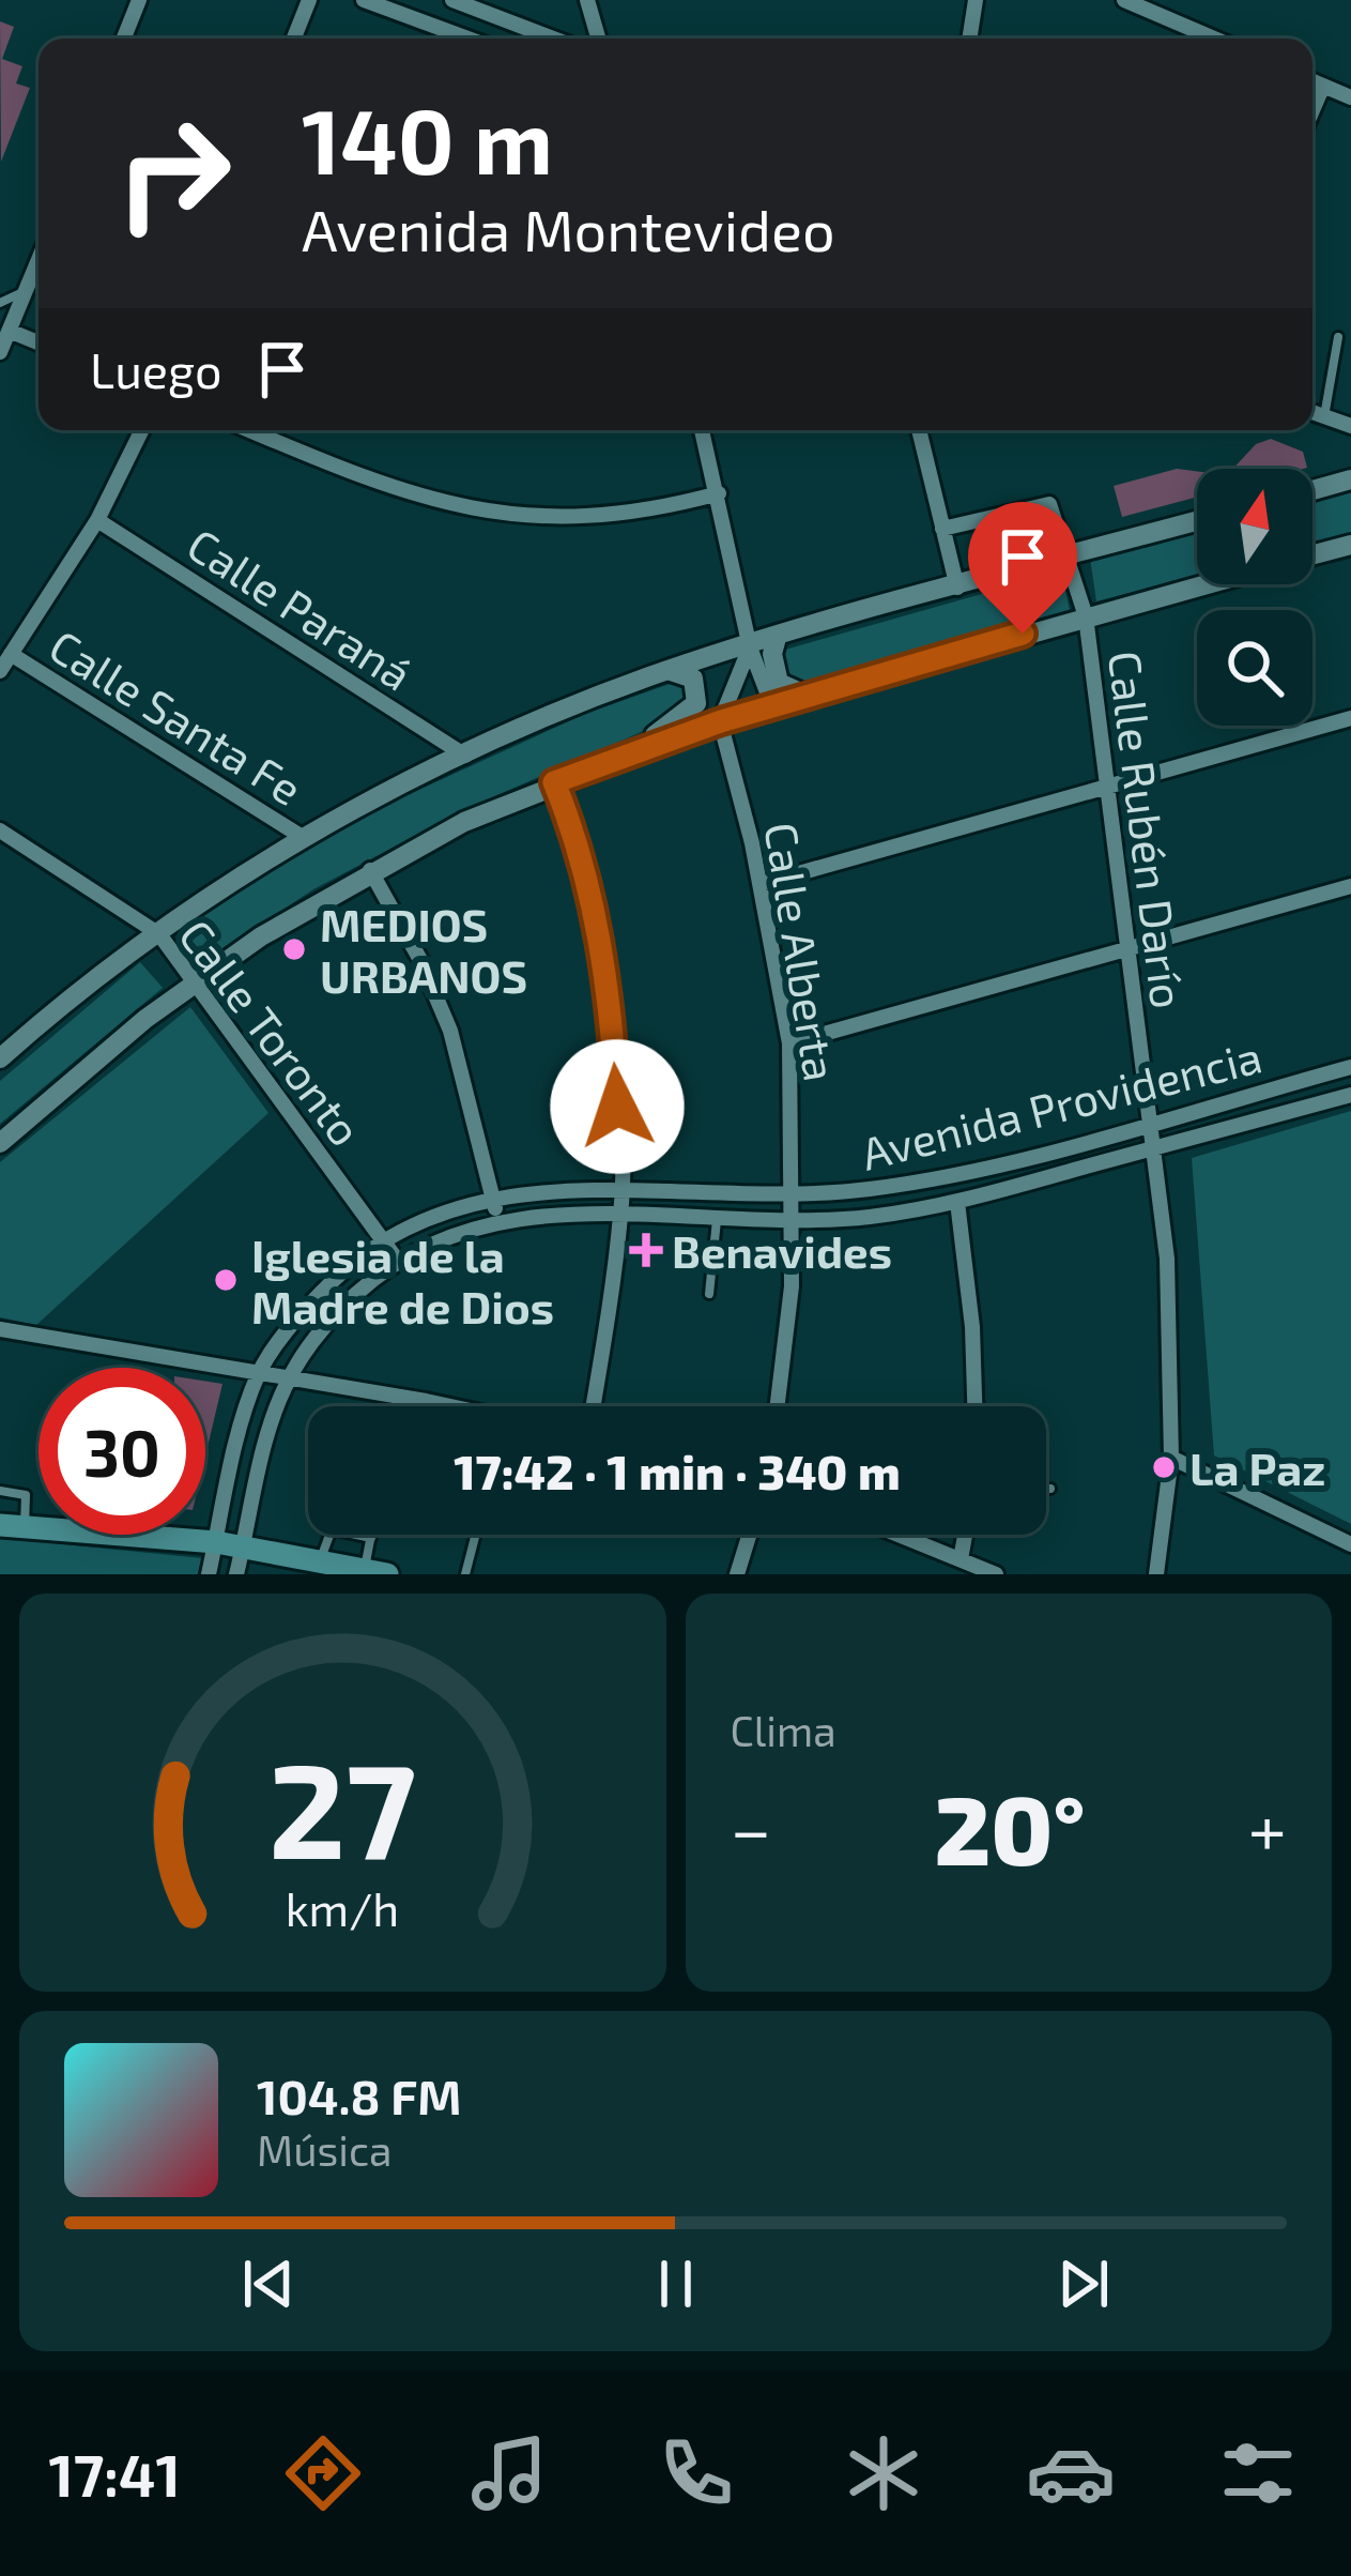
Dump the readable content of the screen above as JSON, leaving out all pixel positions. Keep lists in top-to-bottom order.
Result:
{
  "streets": {
    "street": [
      "Calle Paraná",
      "Calle Santa Fe",
      "Calle Rubén Darío",
      "Calle Alberta",
      "Calle Toronto",
      "Avenida Providencia"
    ]
  },
  "crossings": [
    ["Calle Rubén Darío", "Avenida Providencia"],
    ["Calle Alberta", "Avenida Providencia"],
    ["Calle Toronto", "Avenida Providencia"]
  ],
  "places": {
    "other": ["MEDIOS URBANOS", "Iglesia de la Madre de Dios", "La Paz"],
    "health": ["Benavides"]
  },
  "north": "top",
  "page": {
    "turn": ["140 m", "Avenida Montevideo"],
    "then": "Luego",
    "limit": "30",
    "trip": "17:42 · 1 min · 340 m",
    "tile": "Clima",
    "heat": ["−", "20°", "+"],
    "song": ["104.8 FM", "Música"],
    "tabs": "17:41",
    "gauge": ["27", "km/h"]
  }
}
